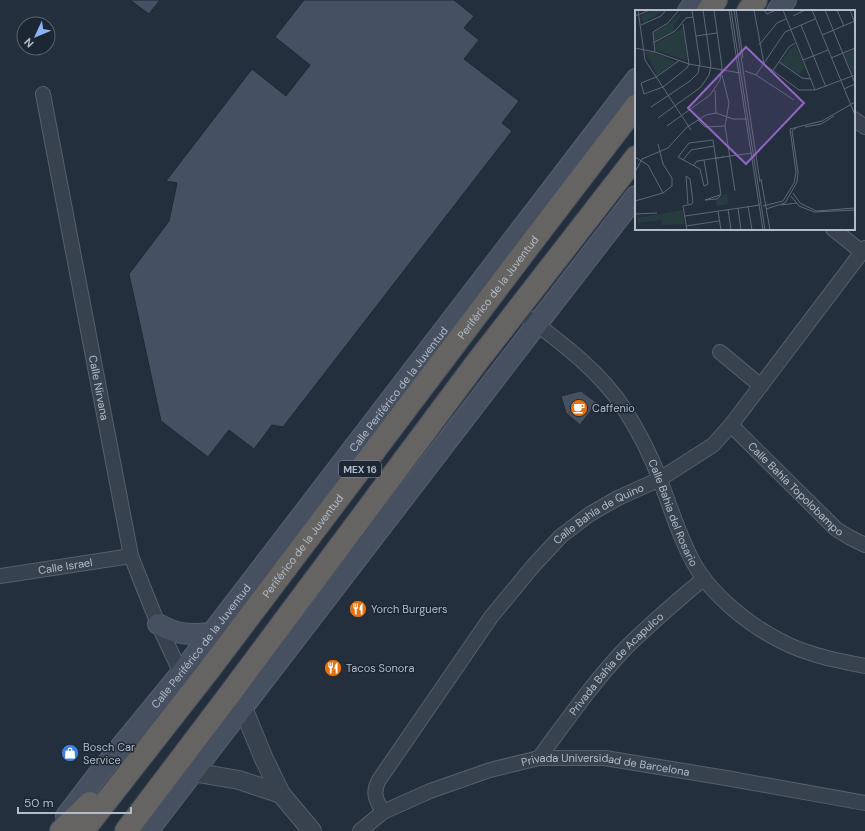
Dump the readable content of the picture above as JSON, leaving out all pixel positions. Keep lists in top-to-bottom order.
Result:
{
  "streets": {
    "highway": ["Periférico de la Juventud", "MEX 16"],
    "main road": ["Calle Periférico de la Juventud"],
    "street": [
      "Calle Nirvana",
      "Calle Bahía Topolobampo",
      "Calle Bahia del Rosario",
      "Calle Bahía de Quino",
      "Calle Israel",
      "Privada Bahía de Acapulco",
      "Privada Universidad de Barcelona"
    ]
  },
  "crossings": [
    ["Calle Nirvana", "Calle Periférico de la Juventud"],
    ["Calle Nirvana", "Calle Israel"],
    ["MEX 16", "Calle Bahia del Rosario"],
    ["Calle Bahía Topolobampo", "Calle Bahía de Quino"],
    ["Calle Bahia del Rosario", "Calle Bahía de Quino"],
    ["Calle Bahia del Rosario", "Privada Bahía de Acapulco"],
    ["Calle Bahía de Quino", "Privada Universidad de Barcelona"],
    ["Privada Bahía de Acapulco", "Privada Universidad de Barcelona"]
  ],
  "places": {
    "cafe": ["Caffenio"],
    "restaurant": ["Yorch Burguers", "Tacos Sonora"],
    "shop": ["Bosch Car Service"]
  },
  "scale_bar": "50 m",
  "north": "bottom left"
}
